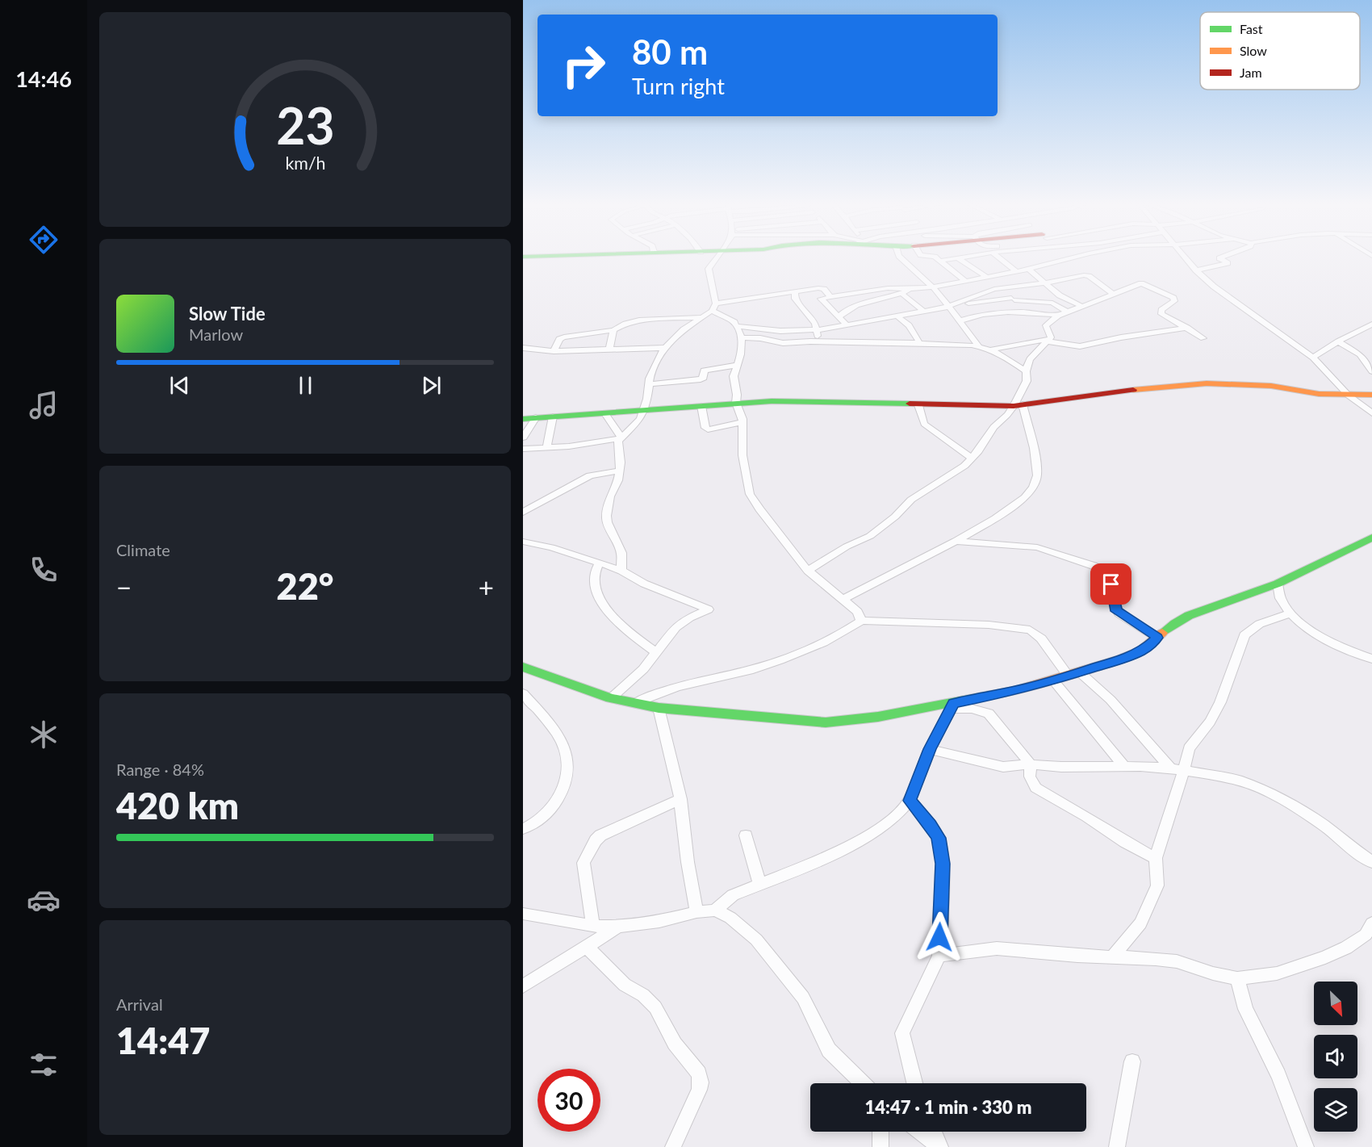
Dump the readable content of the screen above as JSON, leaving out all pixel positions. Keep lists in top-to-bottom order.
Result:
{
  "legend": ["Fast", "Slow", "Jam"],
  "north": "bottom right",
  "page": {
    "tabs": "14:46",
    "turn": ["80 m", "Turn right"],
    "song": ["Slow Tide", "Marlow"],
    "tile": [
      "Climate",
      ["Range · 84%", "420 km"],
      ["Arrival", "14:47"]
    ],
    "heat": ["−", "22°", "+"],
    "limit": "30",
    "trip": "14:47 · 1 min · 330 m",
    "gauge": ["23", "km/h"]
  }
}
